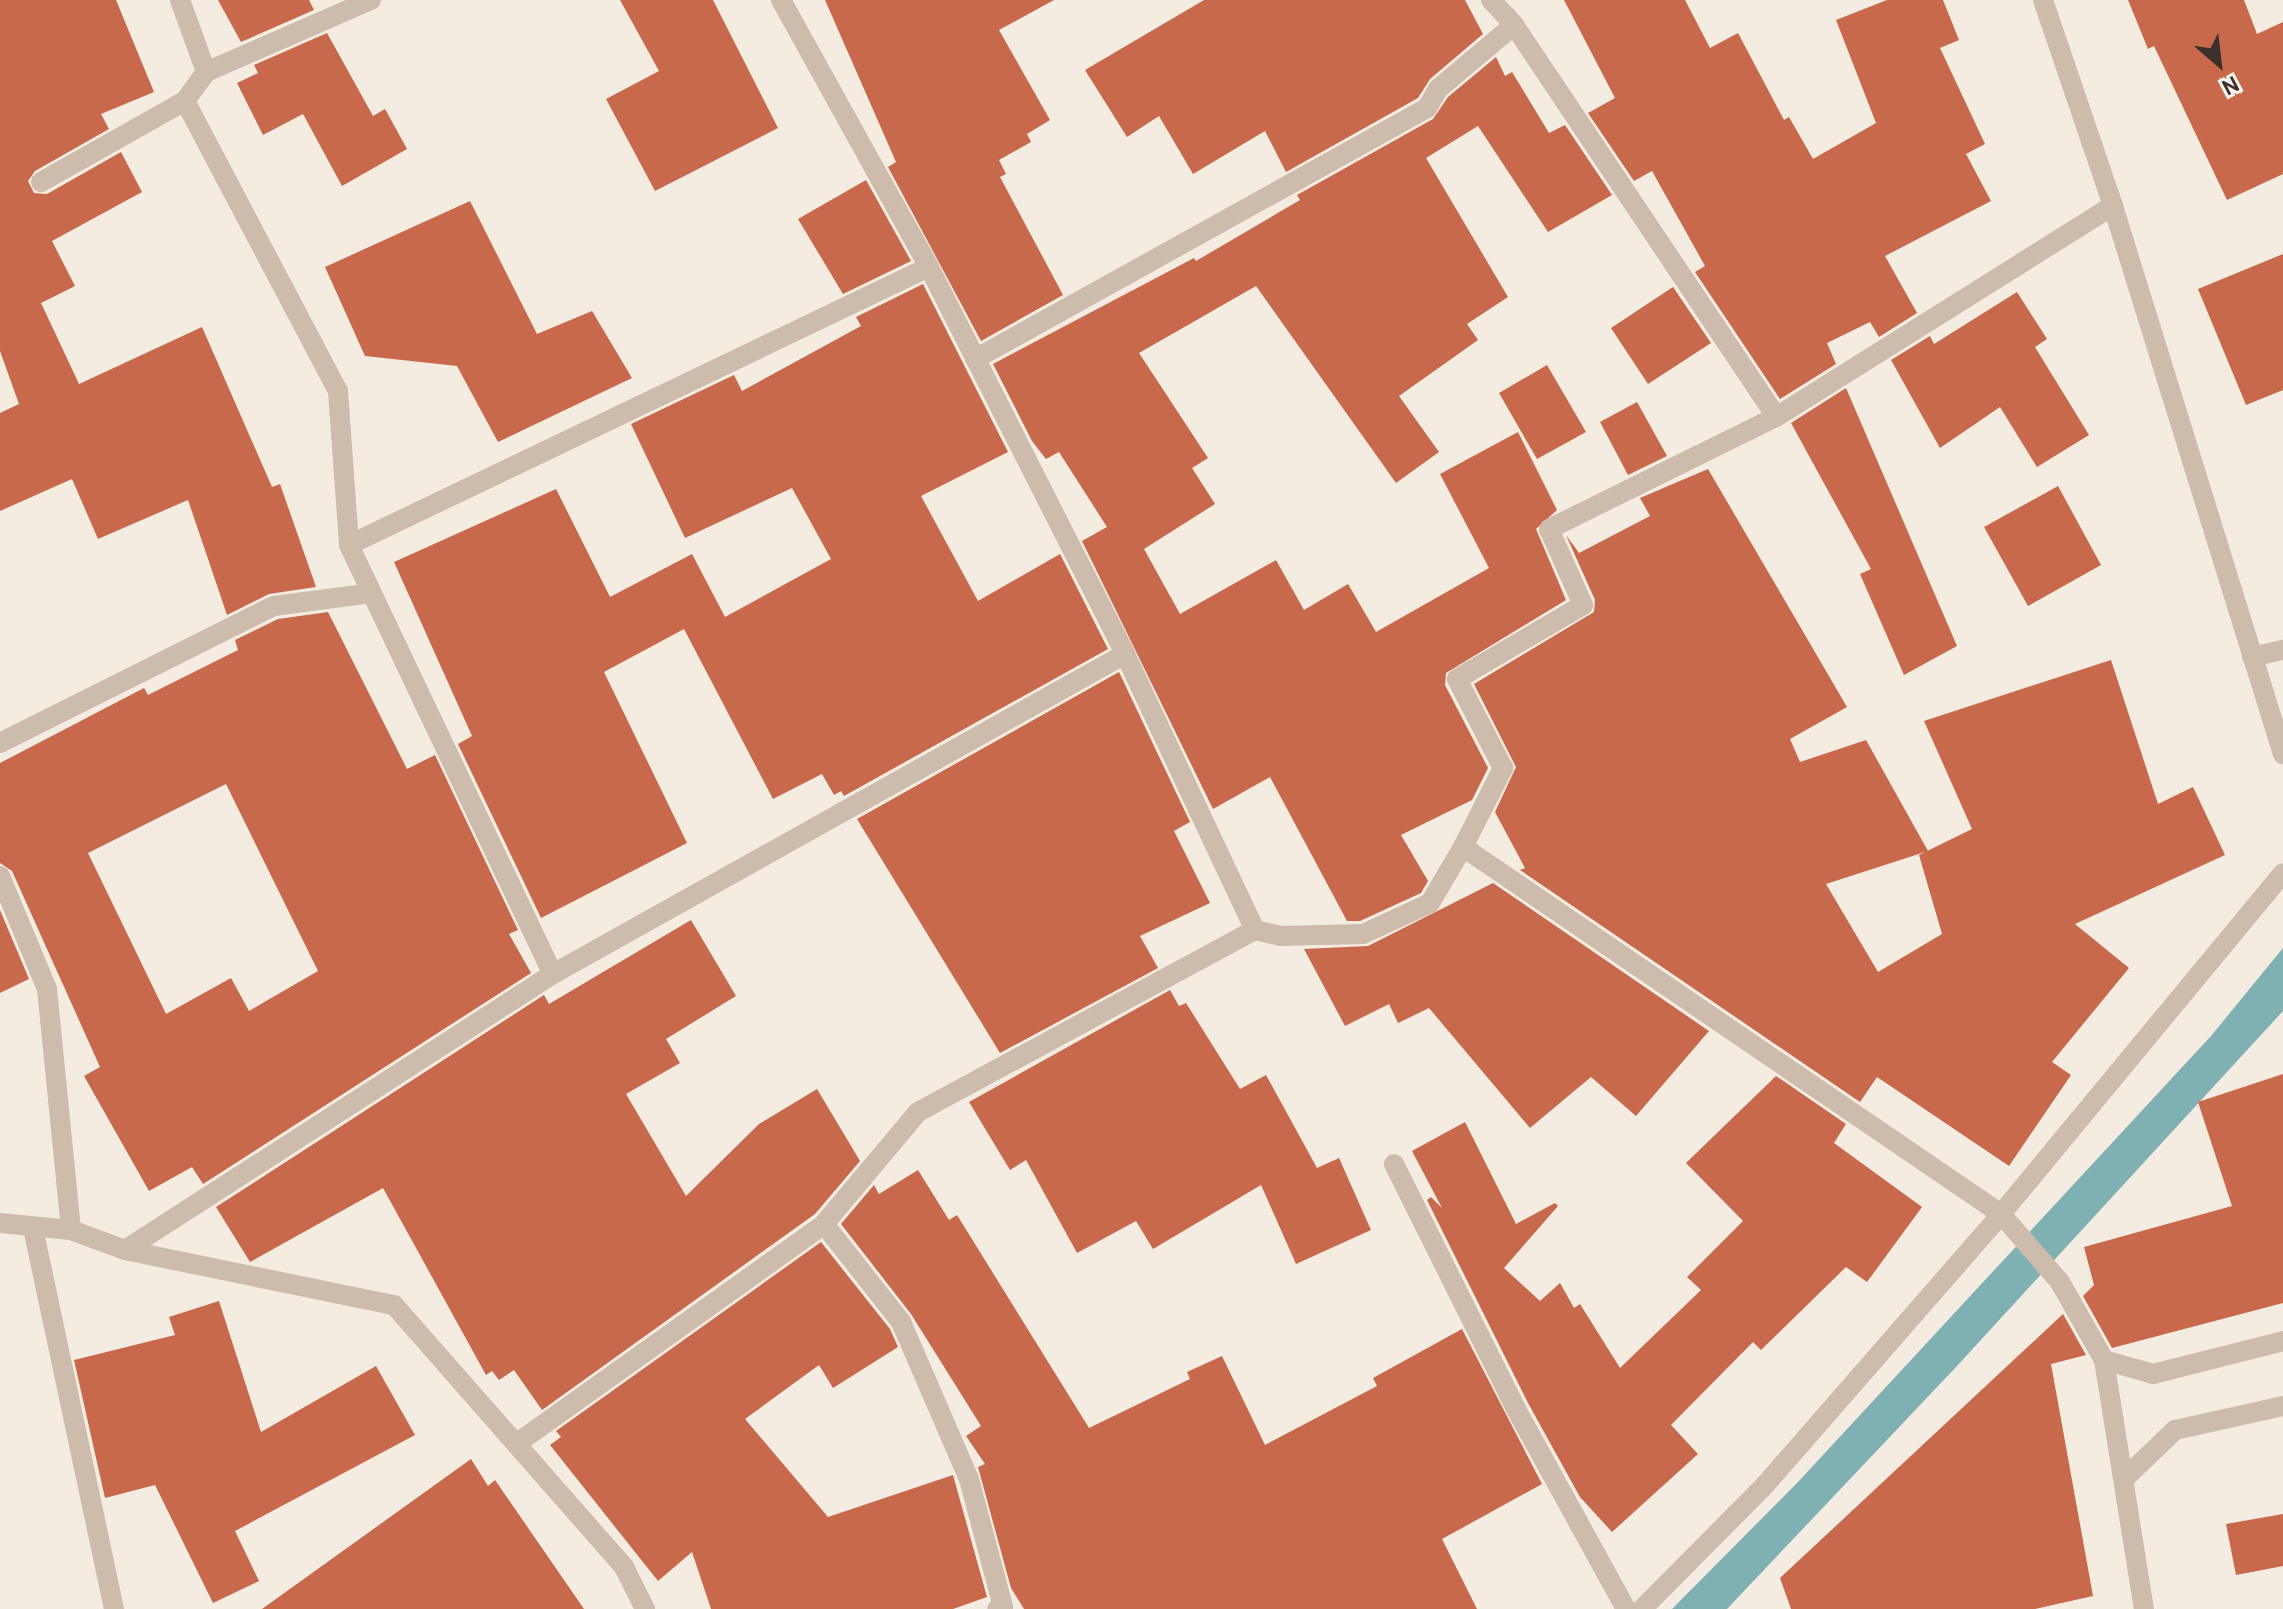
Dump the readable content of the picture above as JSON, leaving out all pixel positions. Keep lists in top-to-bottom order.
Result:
{
  "north": "bottom right"
}
